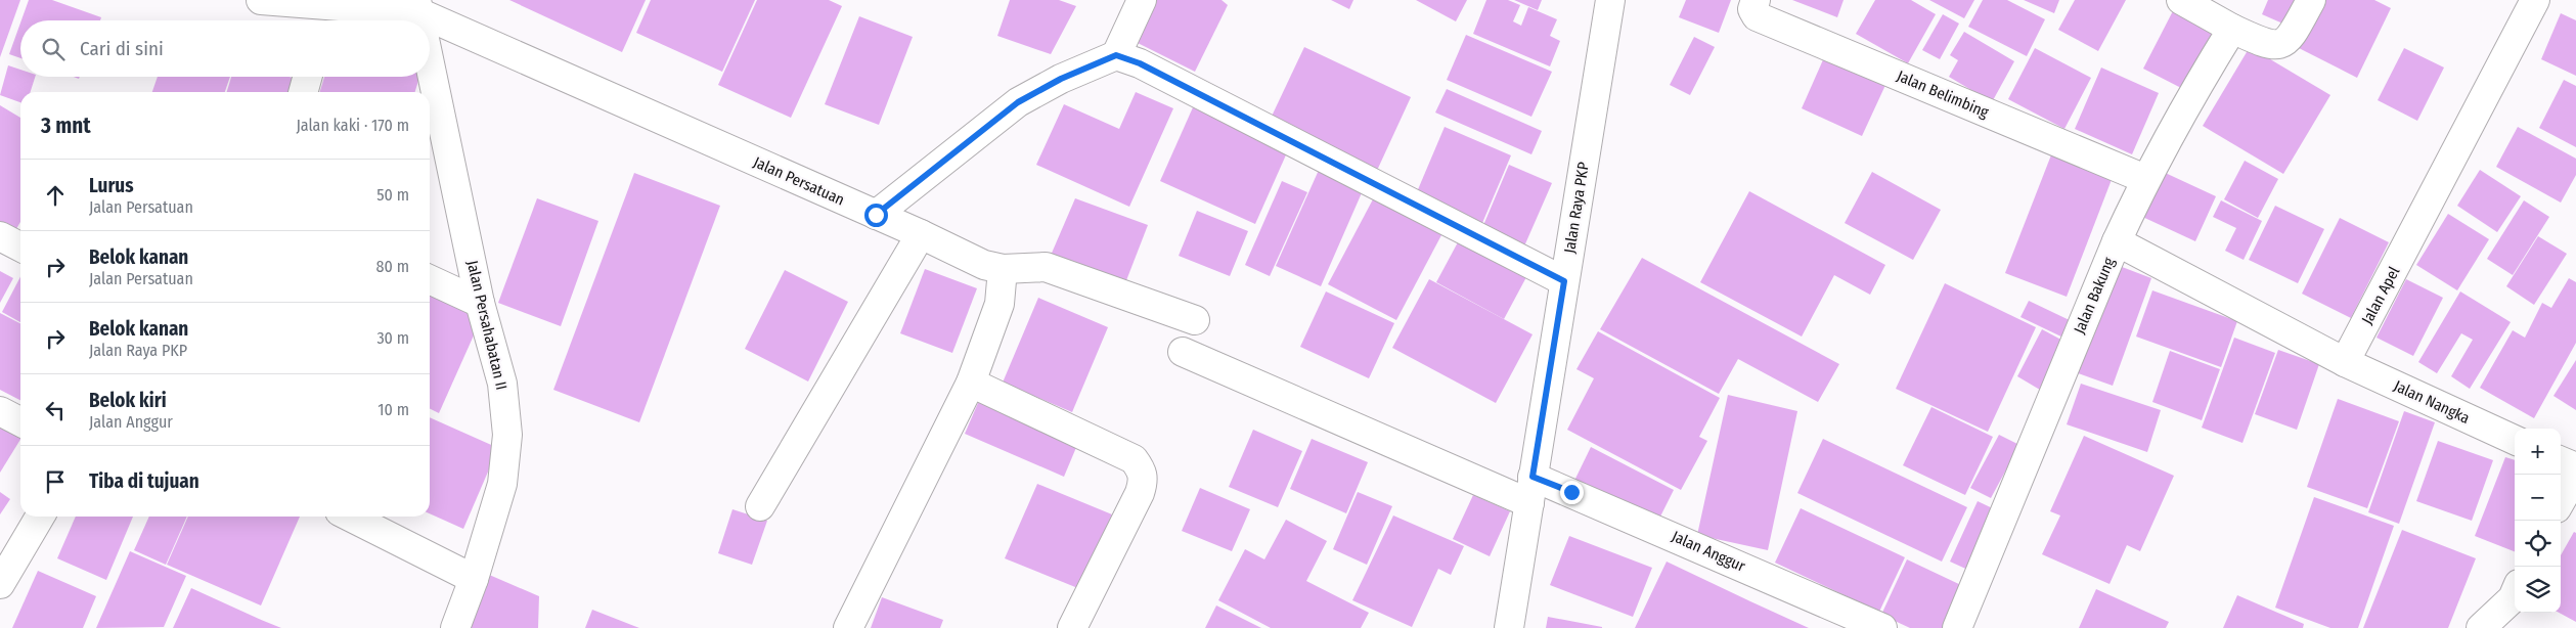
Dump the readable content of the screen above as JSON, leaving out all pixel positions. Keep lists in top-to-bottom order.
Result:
{
  "streets": {
    "street": [
      "Jalan Belimbing",
      "Jalan Persatuan",
      "Jalan Raya PKP",
      "Jalan Bakung",
      "Jalan Apel",
      "Jalan Persahabatan II",
      "Jalan Nangka",
      "Jalan Anggur"
    ]
  },
  "crossings": [
    ["Jalan Belimbing", "Jalan Bakung"],
    ["Jalan Persatuan", "Jalan Persahabatan II"],
    ["Jalan Raya PKP", "Jalan Anggur"],
    ["Jalan Apel", "Jalan Nangka"]
  ],
  "page": {
    "search": "Cari di sini",
    "heading": ["3 mnt", "Jalan kaki · 170 m"],
    "list": [
      ["Lurus", "Jalan Persatuan", "50 m"],
      ["Belok kanan", "Jalan Persatuan", "80 m"],
      ["Belok kanan", "Jalan Raya PKP", "30 m"],
      ["Belok kiri", "Jalan Anggur", "10 m"],
      "Tiba di tujuan"
    ],
    "map_buttons": ["+", "−"]
  }
}
